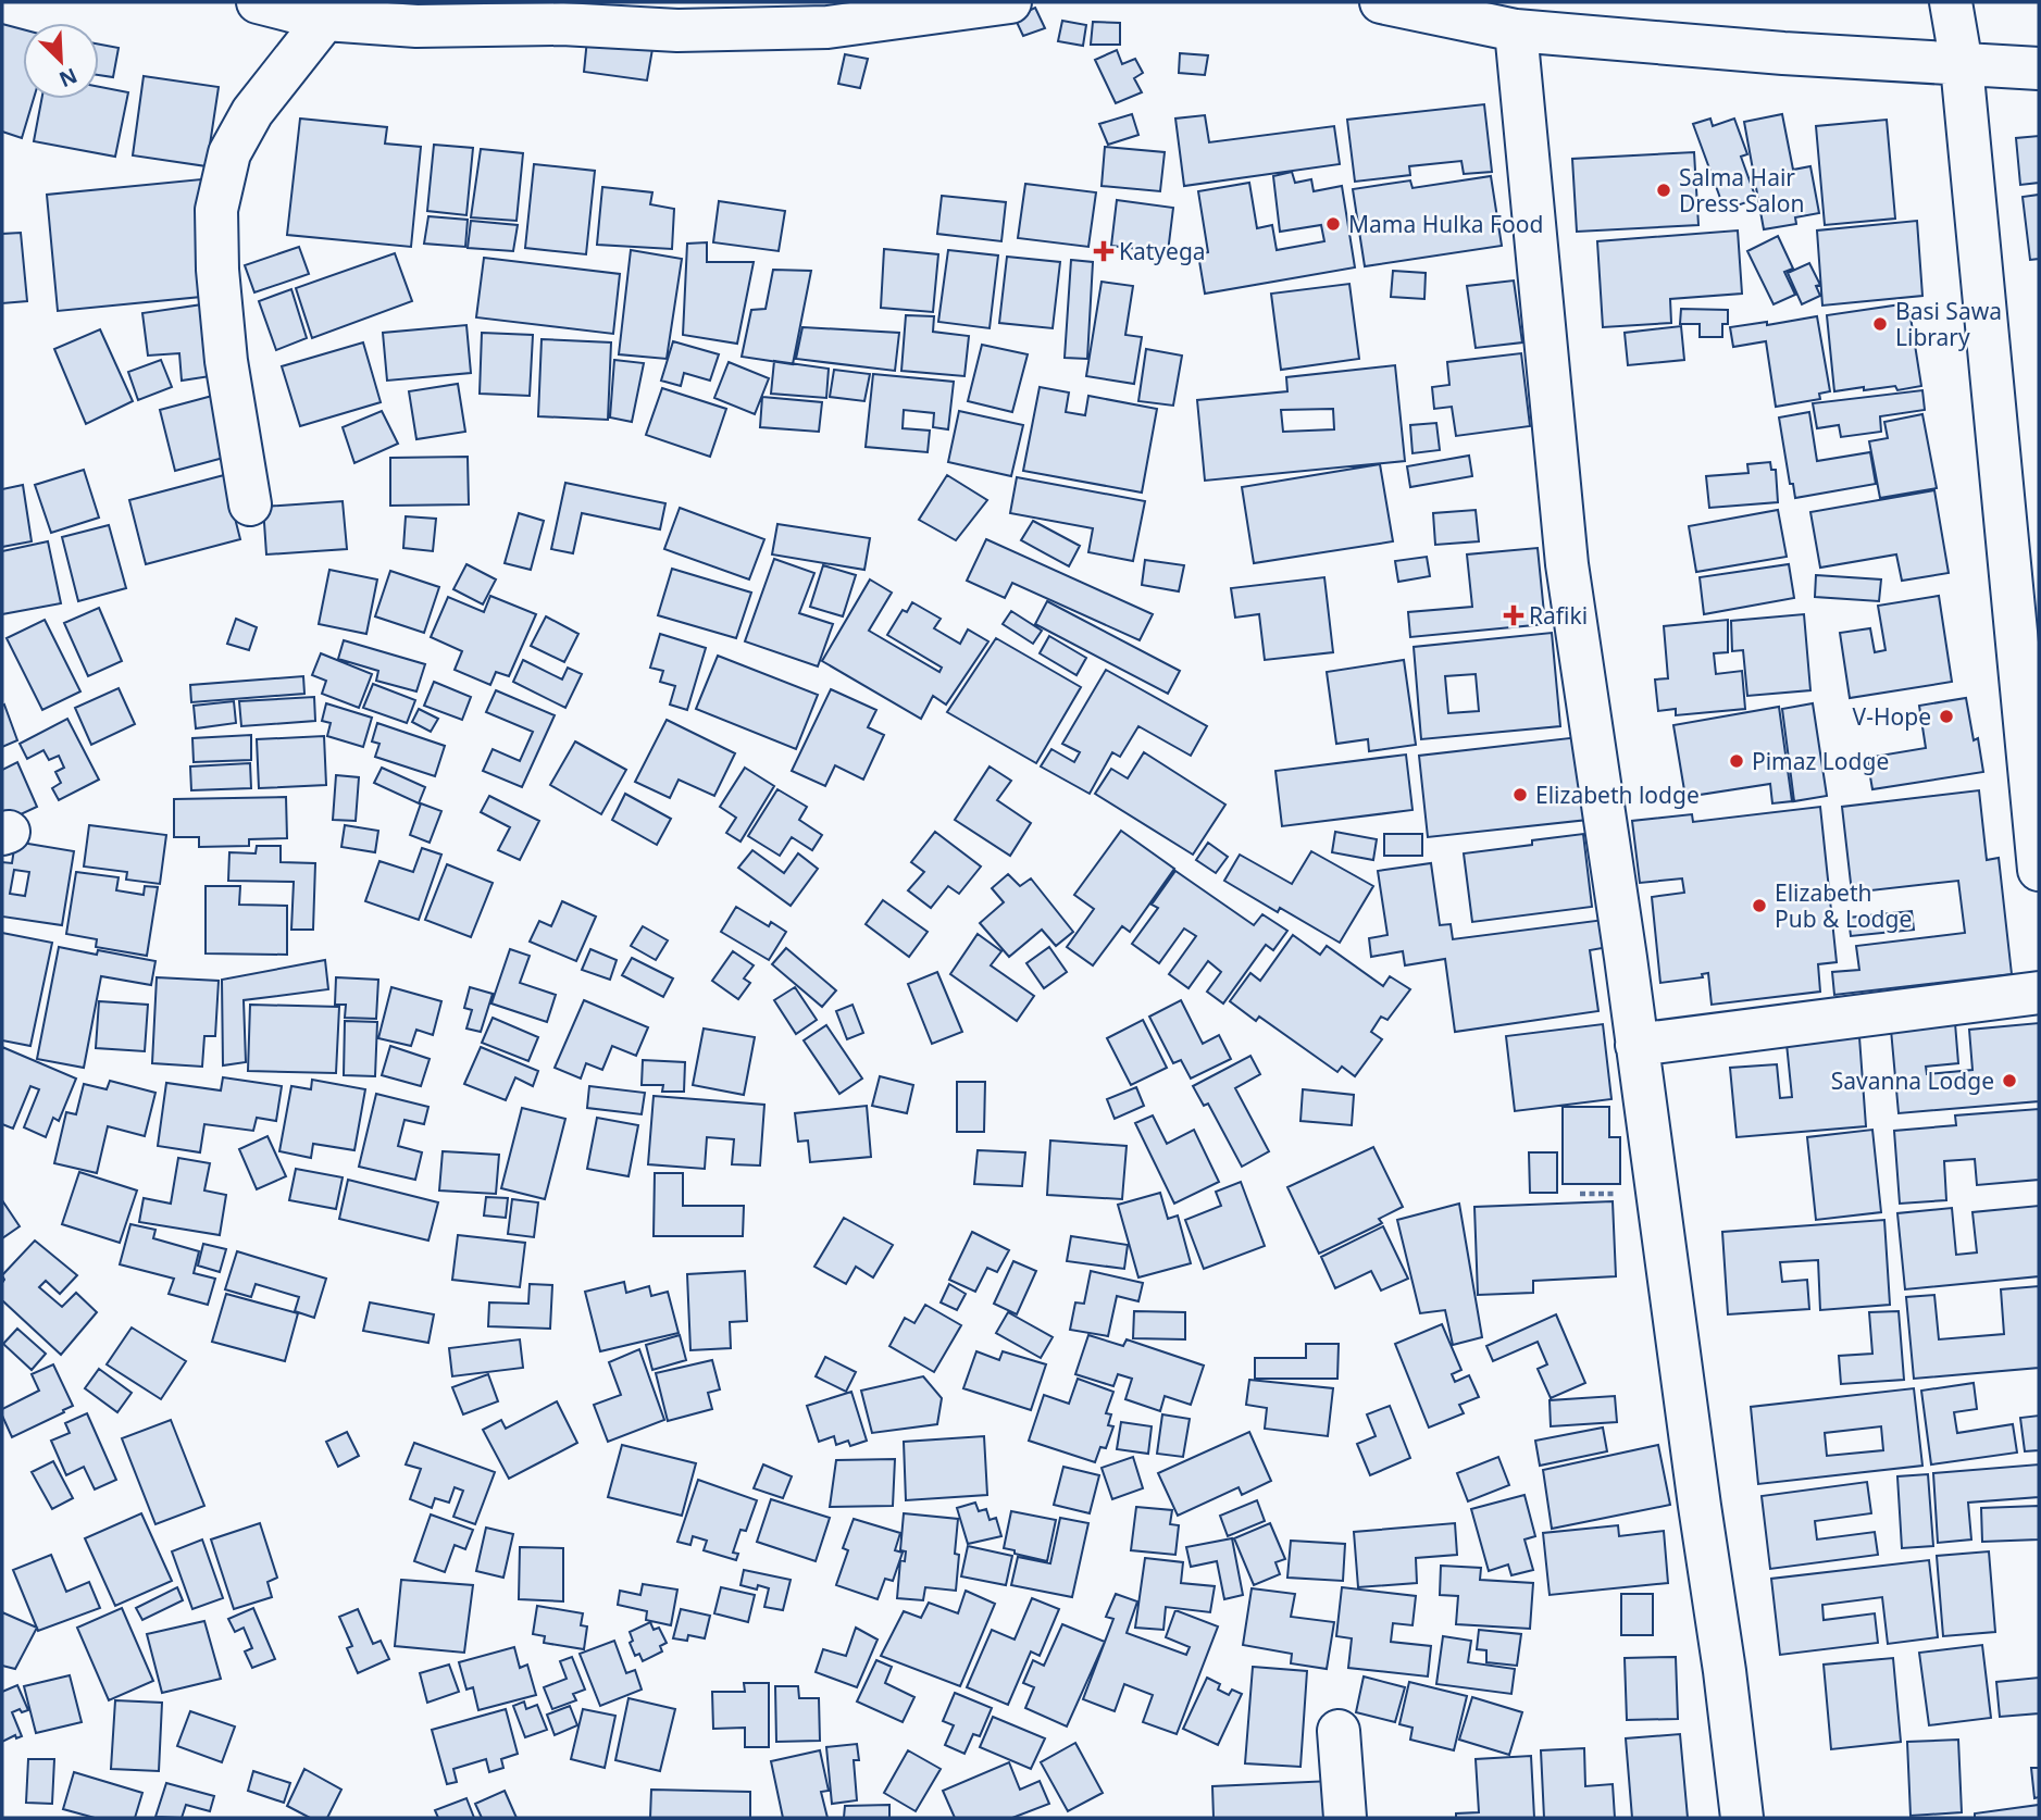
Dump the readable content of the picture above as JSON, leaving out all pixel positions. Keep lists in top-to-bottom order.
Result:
{
  "places": {
    "other": [
      "Salma Hair Dress Salon",
      "Mama Hulka Food",
      "Basi Sawa Library",
      "V-Hope",
      "Pimaz Lodge",
      "Elizabeth lodge",
      "Elizabeth Pub & Lodge",
      "Savanna Lodge"
    ],
    "health": ["Katyega", "Rafiki"]
  },
  "north": "bottom right"
}
